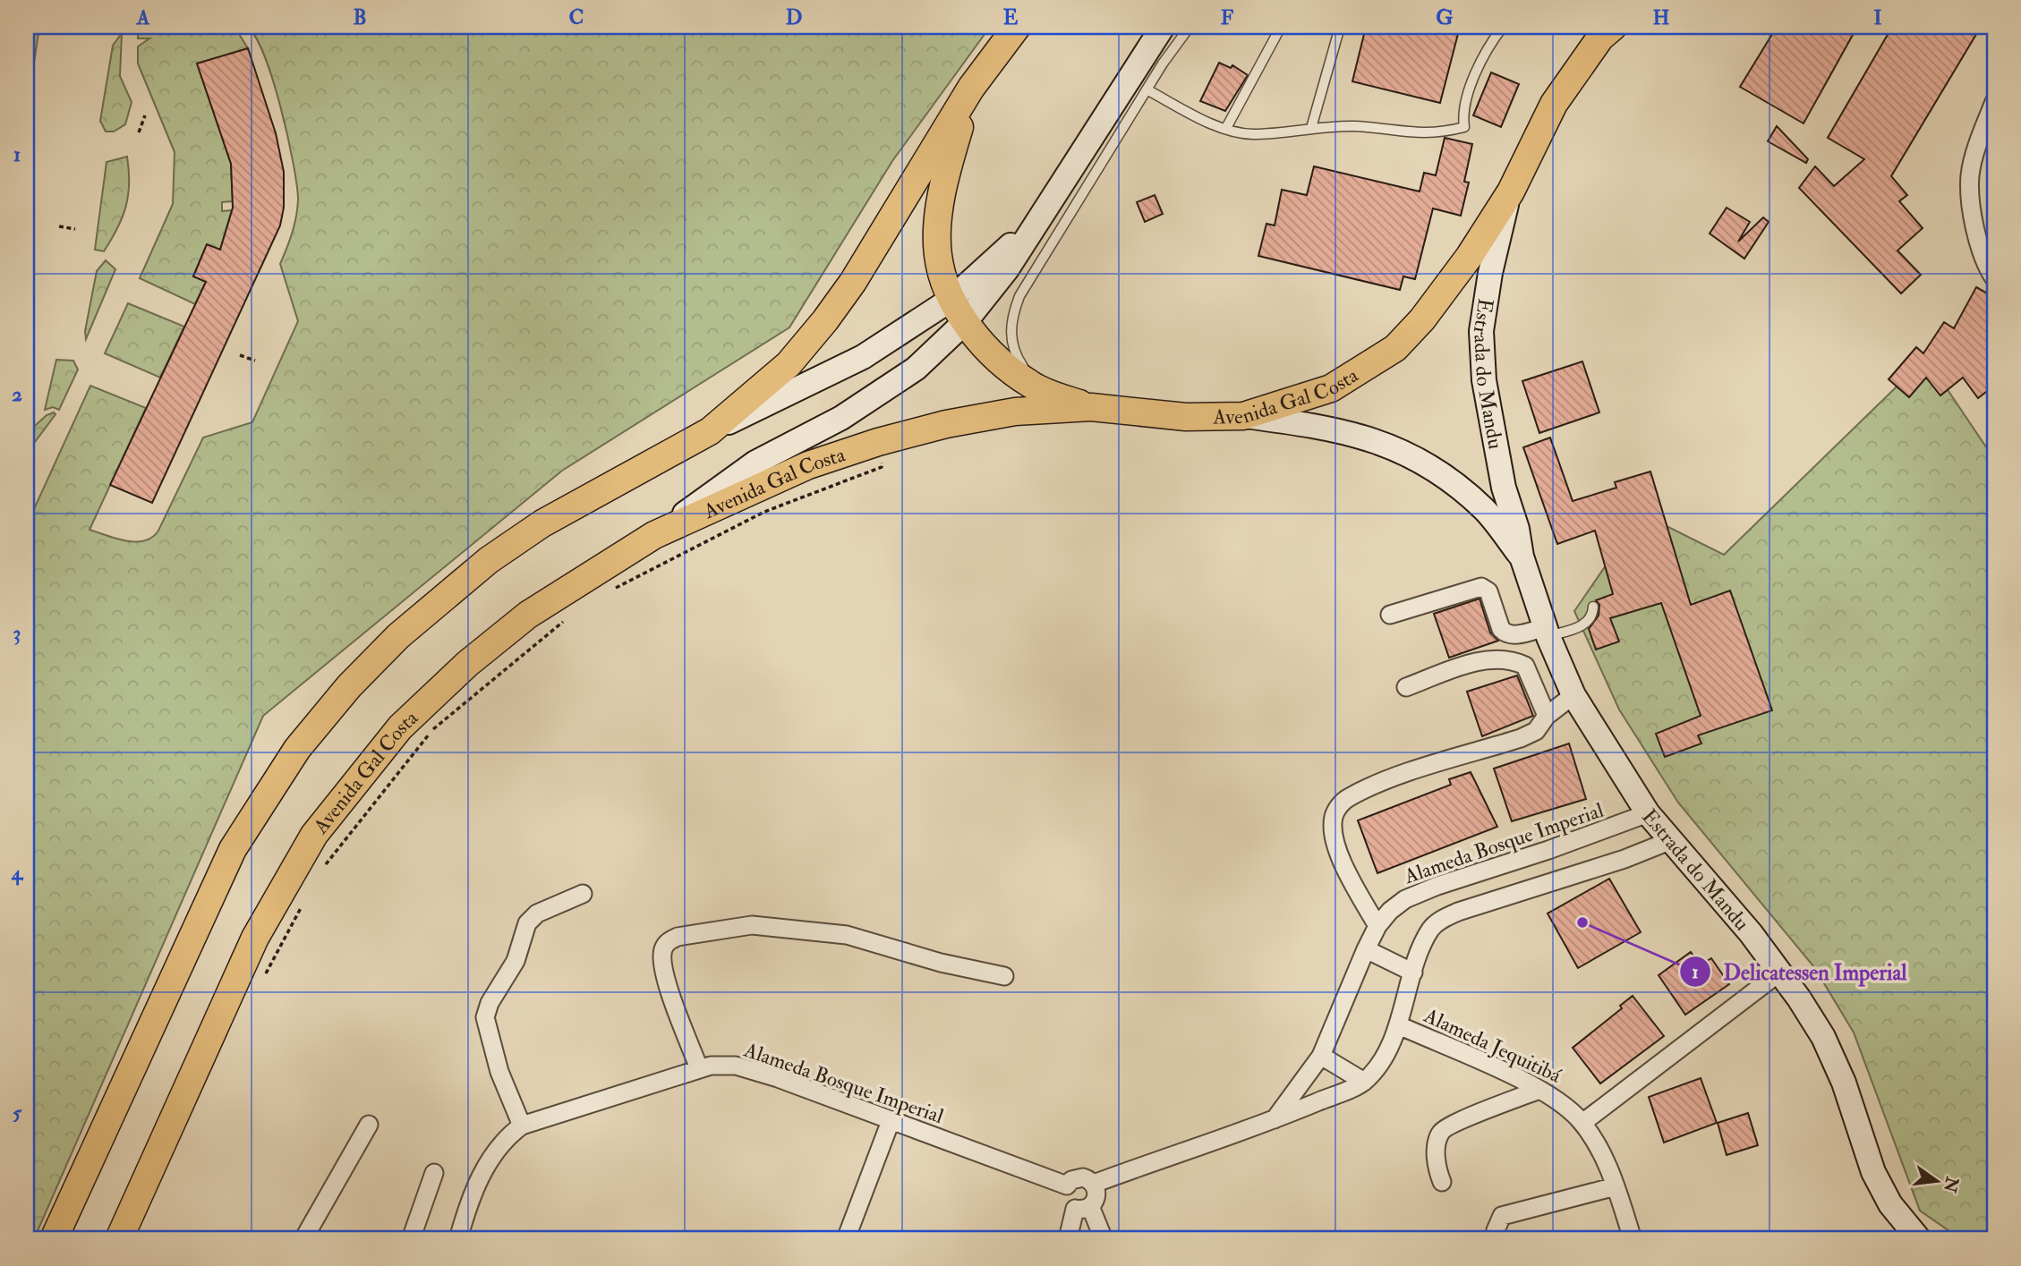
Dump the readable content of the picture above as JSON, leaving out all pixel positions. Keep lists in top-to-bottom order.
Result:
{
  "streets": {
    "main road": ["Estrada do Mandu", "Avenida Gal Costa"],
    "street": ["Alameda Bosque Imperial", "Alameda Jequitibá"]
  },
  "crossings": [
    ["Estrada do Mandu", "Avenida Gal Costa"],
    ["Estrada do Mandu", "Alameda Bosque Imperial"],
    ["Alameda Bosque Imperial", "Alameda Jequitibá"]
  ],
  "places": ["Delicatessen Imperial"],
  "north": "right",
  "grid": {
    "columns": [
      "A",
      "B",
      "C",
      "D",
      "E",
      "F",
      "G",
      "H",
      "I"
    ],
    "rows": [
      "1",
      "2",
      "3",
      "4",
      "5"
    ]
  }
}
